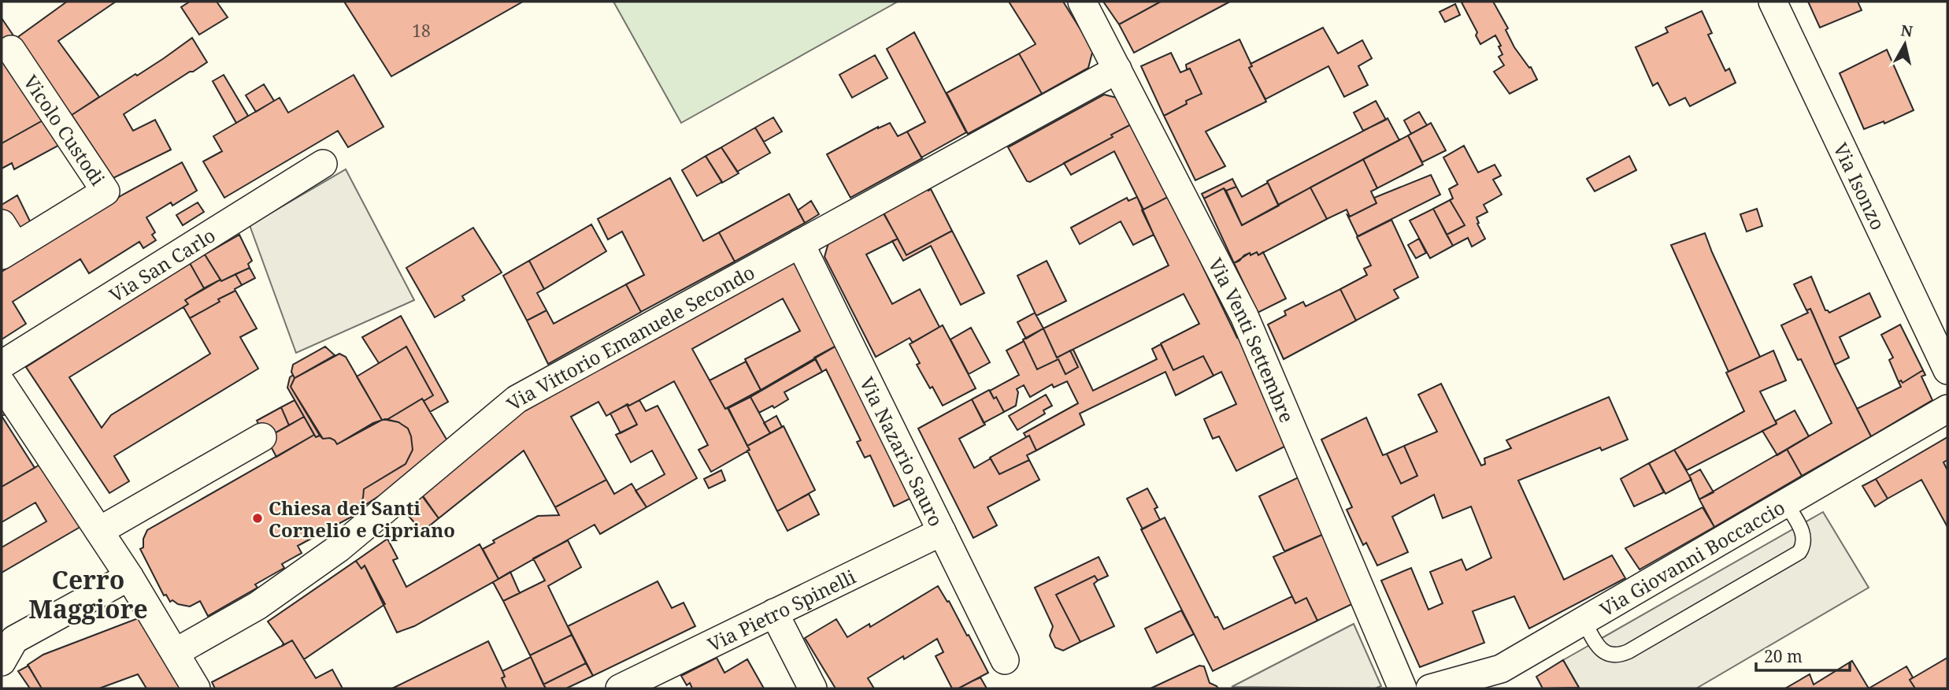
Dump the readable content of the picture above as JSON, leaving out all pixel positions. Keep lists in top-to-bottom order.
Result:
{
  "streets": {
    "street": [
      "Vicolo Custodi",
      "Via Isonzo",
      "Via San Carlo",
      "Via Vittorio Emanuele Secondo",
      "Via Venti Settembre",
      "Via Nazario Sauro",
      "Via Giovanni Boccaccio",
      "Via Pietro Spinelli"
    ]
  },
  "crossings": [
    ["Via Vittorio Emanuele Secondo", "Via Venti Settembre"],
    ["Via Vittorio Emanuele Secondo", "Via Nazario Sauro"],
    ["Via Nazario Sauro", "Via Pietro Spinelli"]
  ],
  "districts": ["Cerro Maggiore"],
  "places": ["Chiesa dei Santi Cornelio e Cipriano"],
  "house_numbers": ["18"],
  "scale_bar": "20 m",
  "north": "top"
}
